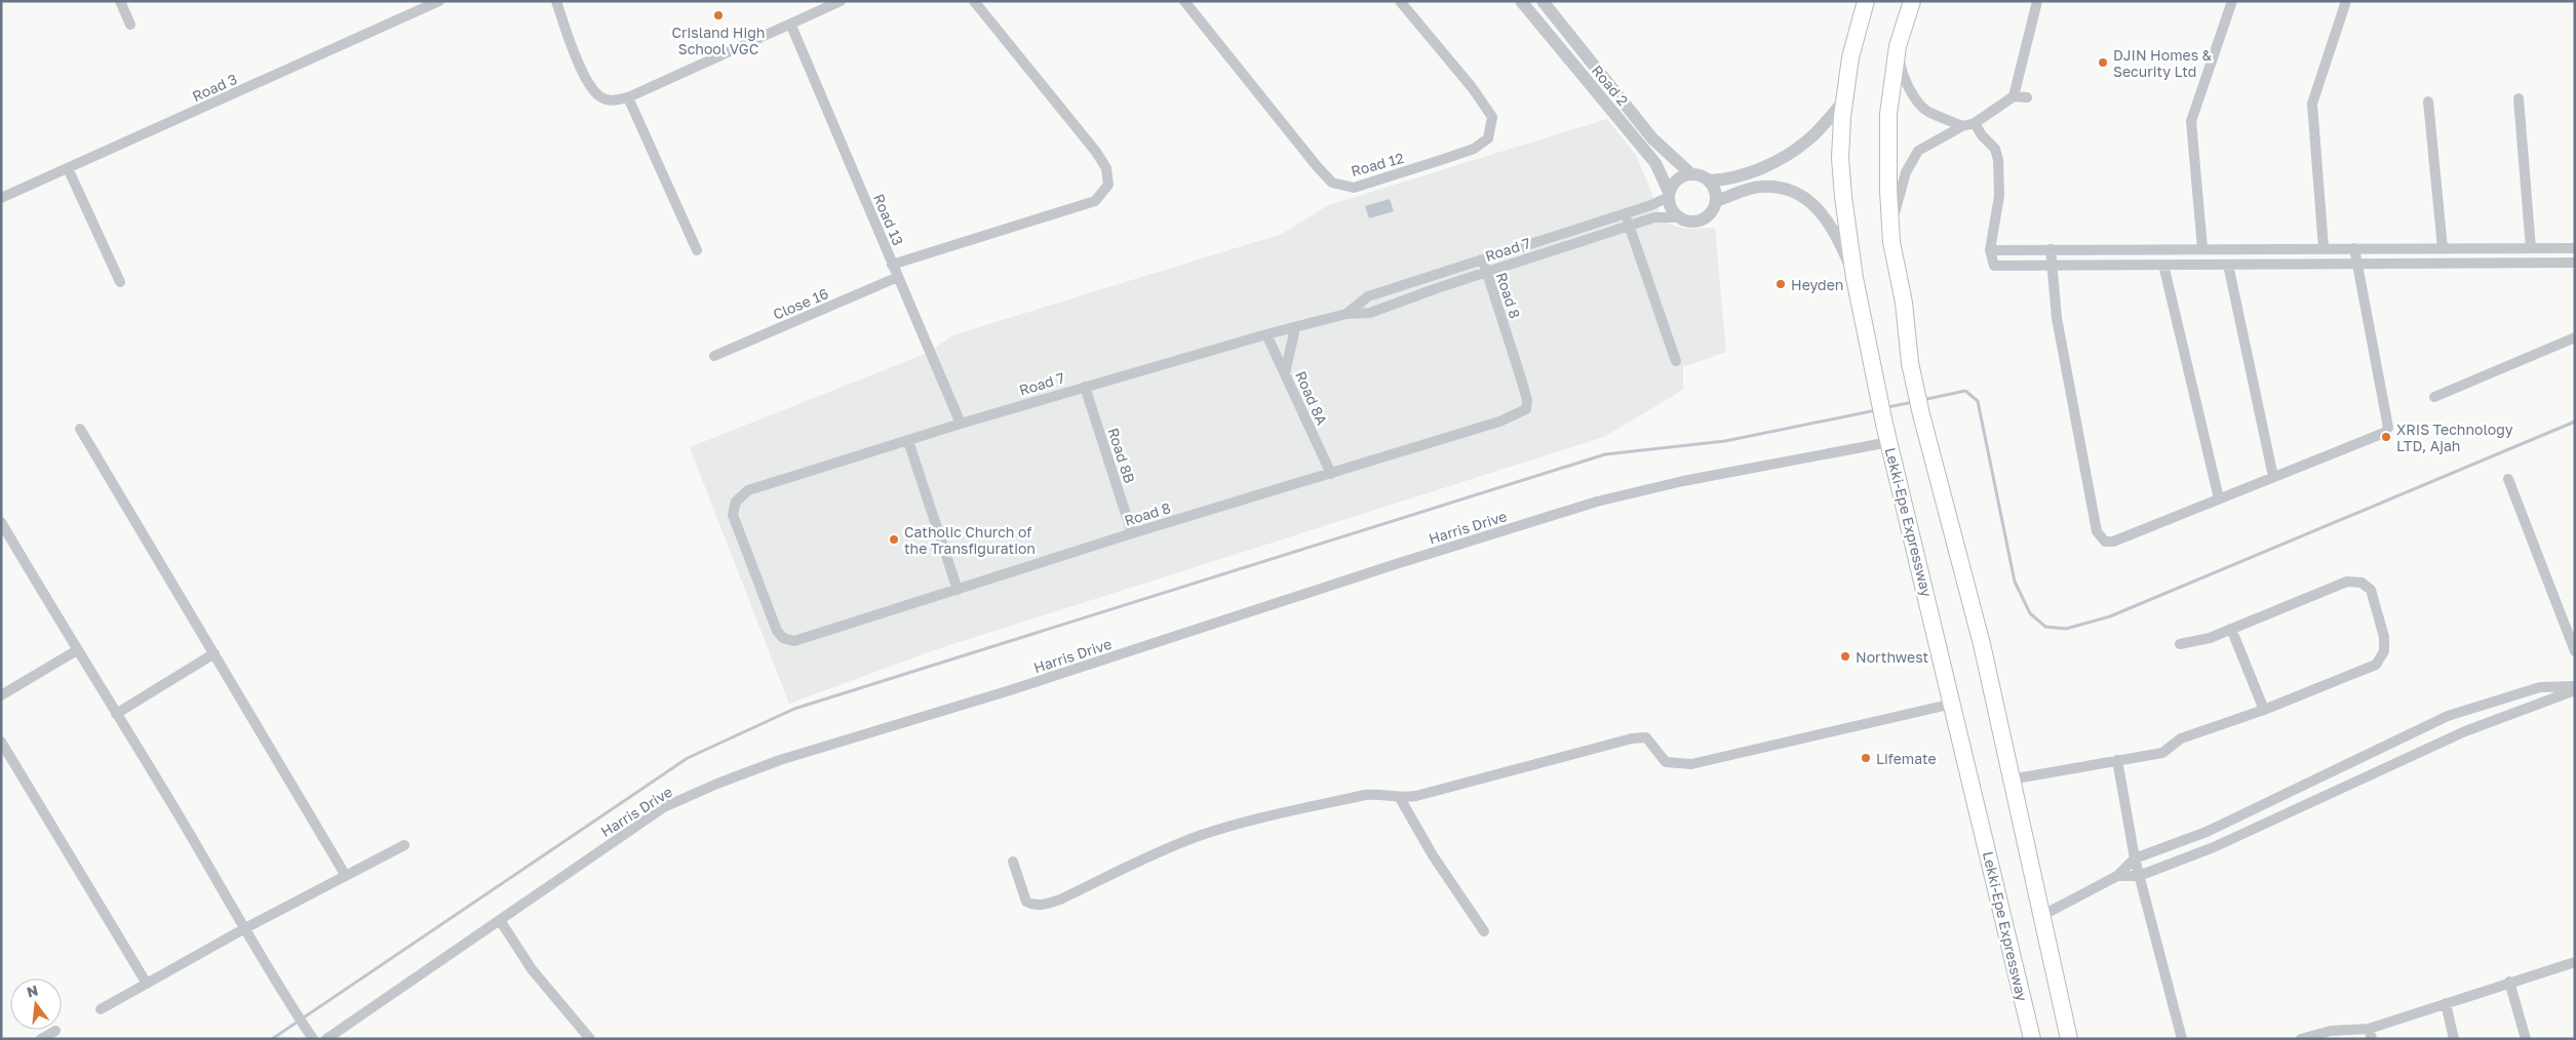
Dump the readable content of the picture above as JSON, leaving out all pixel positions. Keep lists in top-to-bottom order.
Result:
{
  "streets": {
    "highway": ["Lekki-Epe Expressway"],
    "street": [
      "Road 2",
      "Road 3",
      "Road 12",
      "Road 13",
      "Road 7",
      "Road 8",
      "Close 16",
      "Road 8A",
      "Road 8B",
      "Harris Drive"
    ]
  },
  "crossings": [
    ["Road 2", "Road 7"],
    ["Road 13", "Road 7"],
    ["Road 13", "Close 16"],
    ["Road 7", "Road 8"],
    ["Road 7", "Road 8A"],
    ["Road 7", "Road 8B"],
    ["Road 8", "Road 8A"],
    ["Road 8", "Road 8B"],
    ["Lekki-Epe Expressway", "Harris Drive"]
  ],
  "places": [
    "Crisland High School VGC",
    "DJIN Homes & Security Ltd",
    "Heyden",
    "XRIS Technology LTD, Ajah",
    "Catholic Church of the Transfiguration",
    "Northwest",
    "Lifemate"
  ],
  "north": "top"
}
